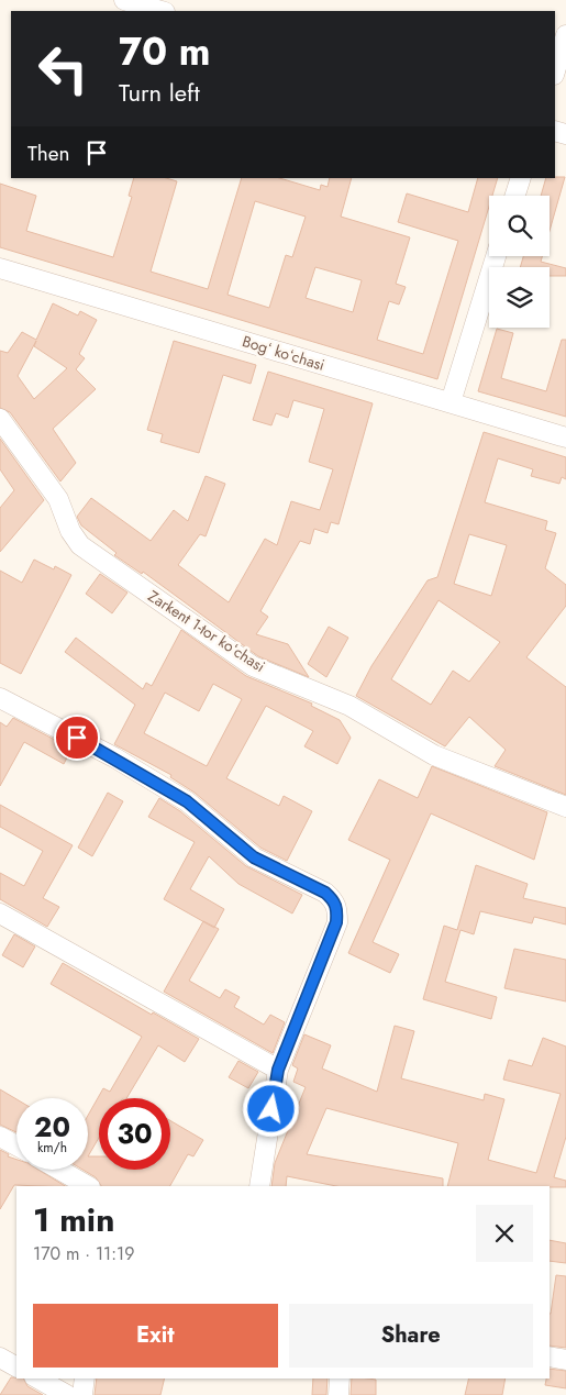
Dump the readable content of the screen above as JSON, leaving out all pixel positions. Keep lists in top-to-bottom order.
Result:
{
  "streets": {
    "street": ["Bogʻ koʻchasi", "Zarkent 1-tor koʻchasi"]
  },
  "page": {
    "turn": ["70 m", "Turn left"],
    "then": "Then",
    "speed": "20 km/h",
    "limit": "30",
    "heading": ["1 min", "170 m · 11:19"],
    "buttons": ["Exit", "Share"]
  }
}
